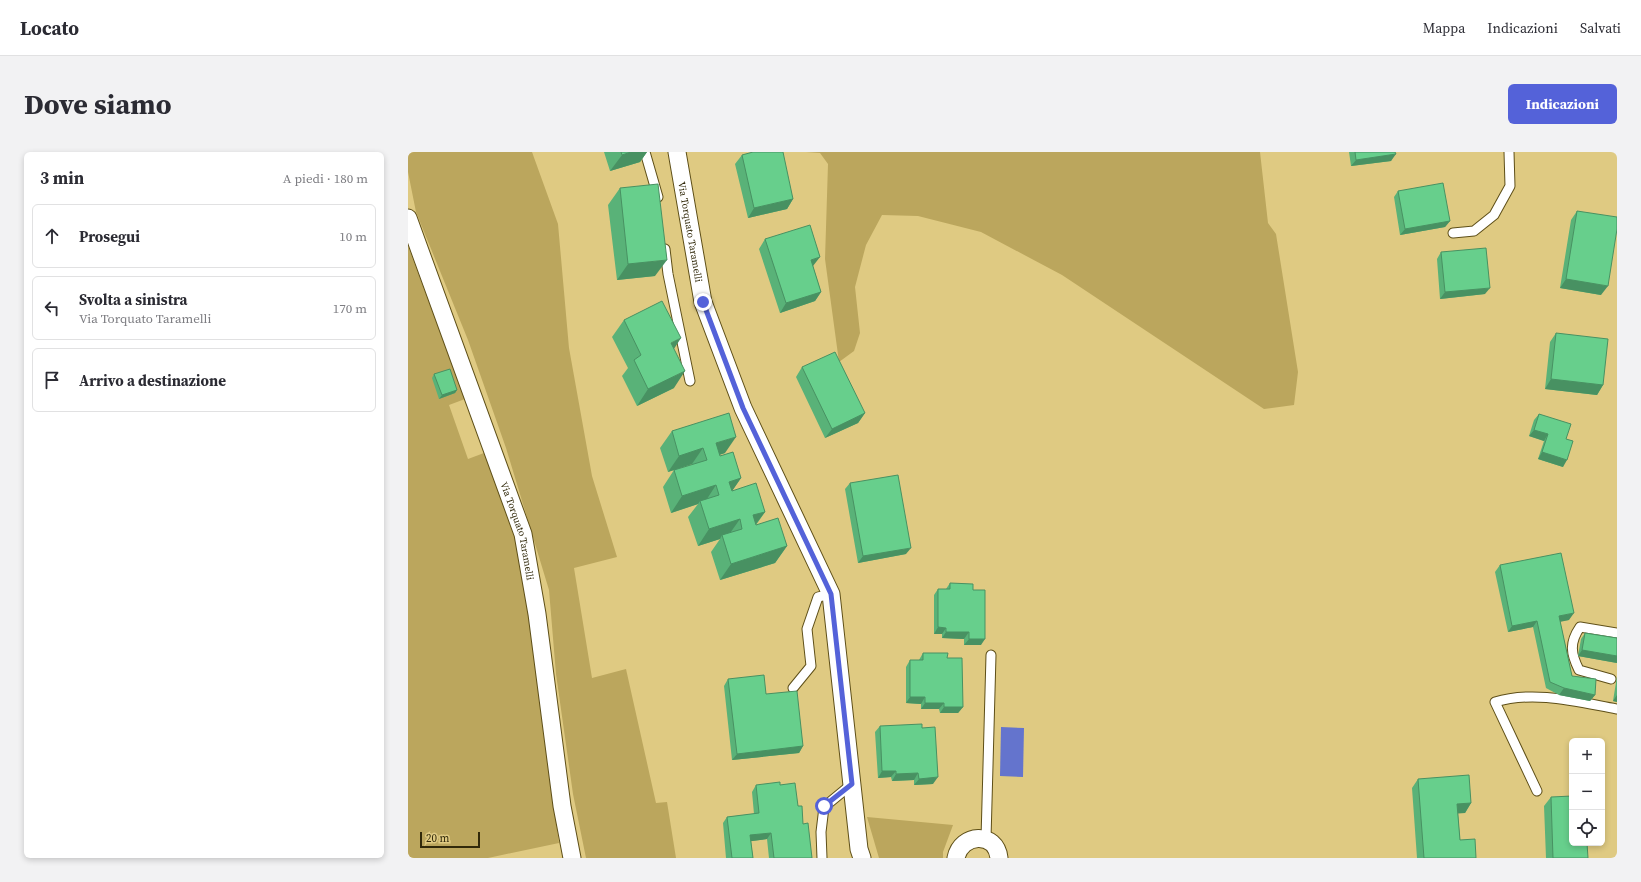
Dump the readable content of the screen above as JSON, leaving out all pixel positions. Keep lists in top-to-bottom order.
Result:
{
  "streets": {
    "street": ["Via Torquato Taramelli"]
  },
  "scale_bar": "20 m",
  "page": {
    "header": "Locato",
    "nav": ["Mappa", "Indicazioni", "Salvati"],
    "buttons": "Indicazioni",
    "title": "Dove siamo",
    "heading": ["3 min", "A piedi · 180 m"],
    "list": [
      ["Prosegui", "10 m"],
      ["Svolta a sinistra", "Via Torquato Taramelli", "170 m"],
      "Arrivo a destinazione"
    ],
    "map_buttons": ["+", "−"],
    "scale": "20 m"
  }
}
